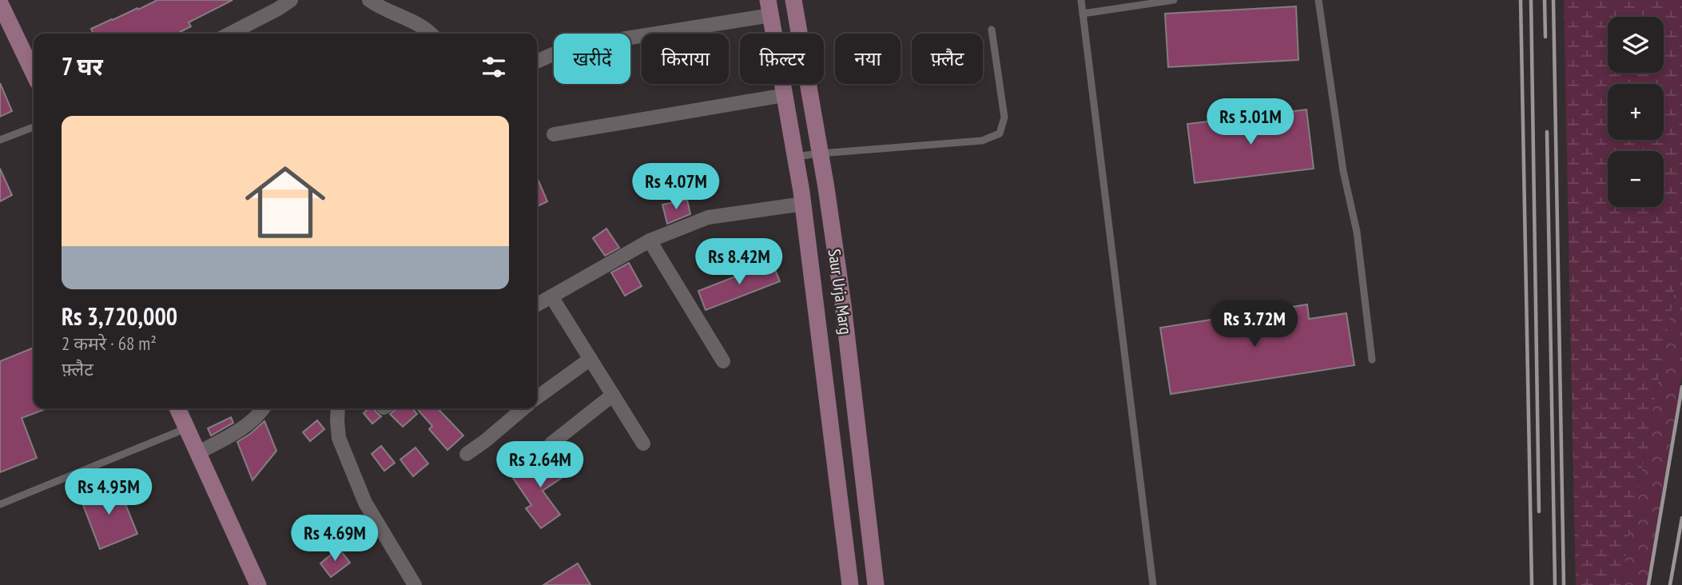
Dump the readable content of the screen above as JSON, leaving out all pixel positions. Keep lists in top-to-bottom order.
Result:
{
  "streets": {
    "street": ["Saur Urja Marg"]
  },
  "page": {
    "map_buttons": ["+", "−"],
    "chip": [
      "खरीदें",
      "किराया",
      "फ़िल्टर",
      "नया",
      "फ़्लैट"
    ],
    "heading": "7 घर",
    "price": [
      "Rs 5.01M",
      "Rs 4.07M",
      "Rs 8.42M",
      "Rs 3.72M",
      "Rs 2.64M",
      "Rs 4.95M",
      "Rs 4.69M"
    ],
    "list": [
      {
        "name": "Rs 3,720,000",
        "note": "2 कमरे · 68 m² · फ़्लैट"
      }
    ]
  }
}
